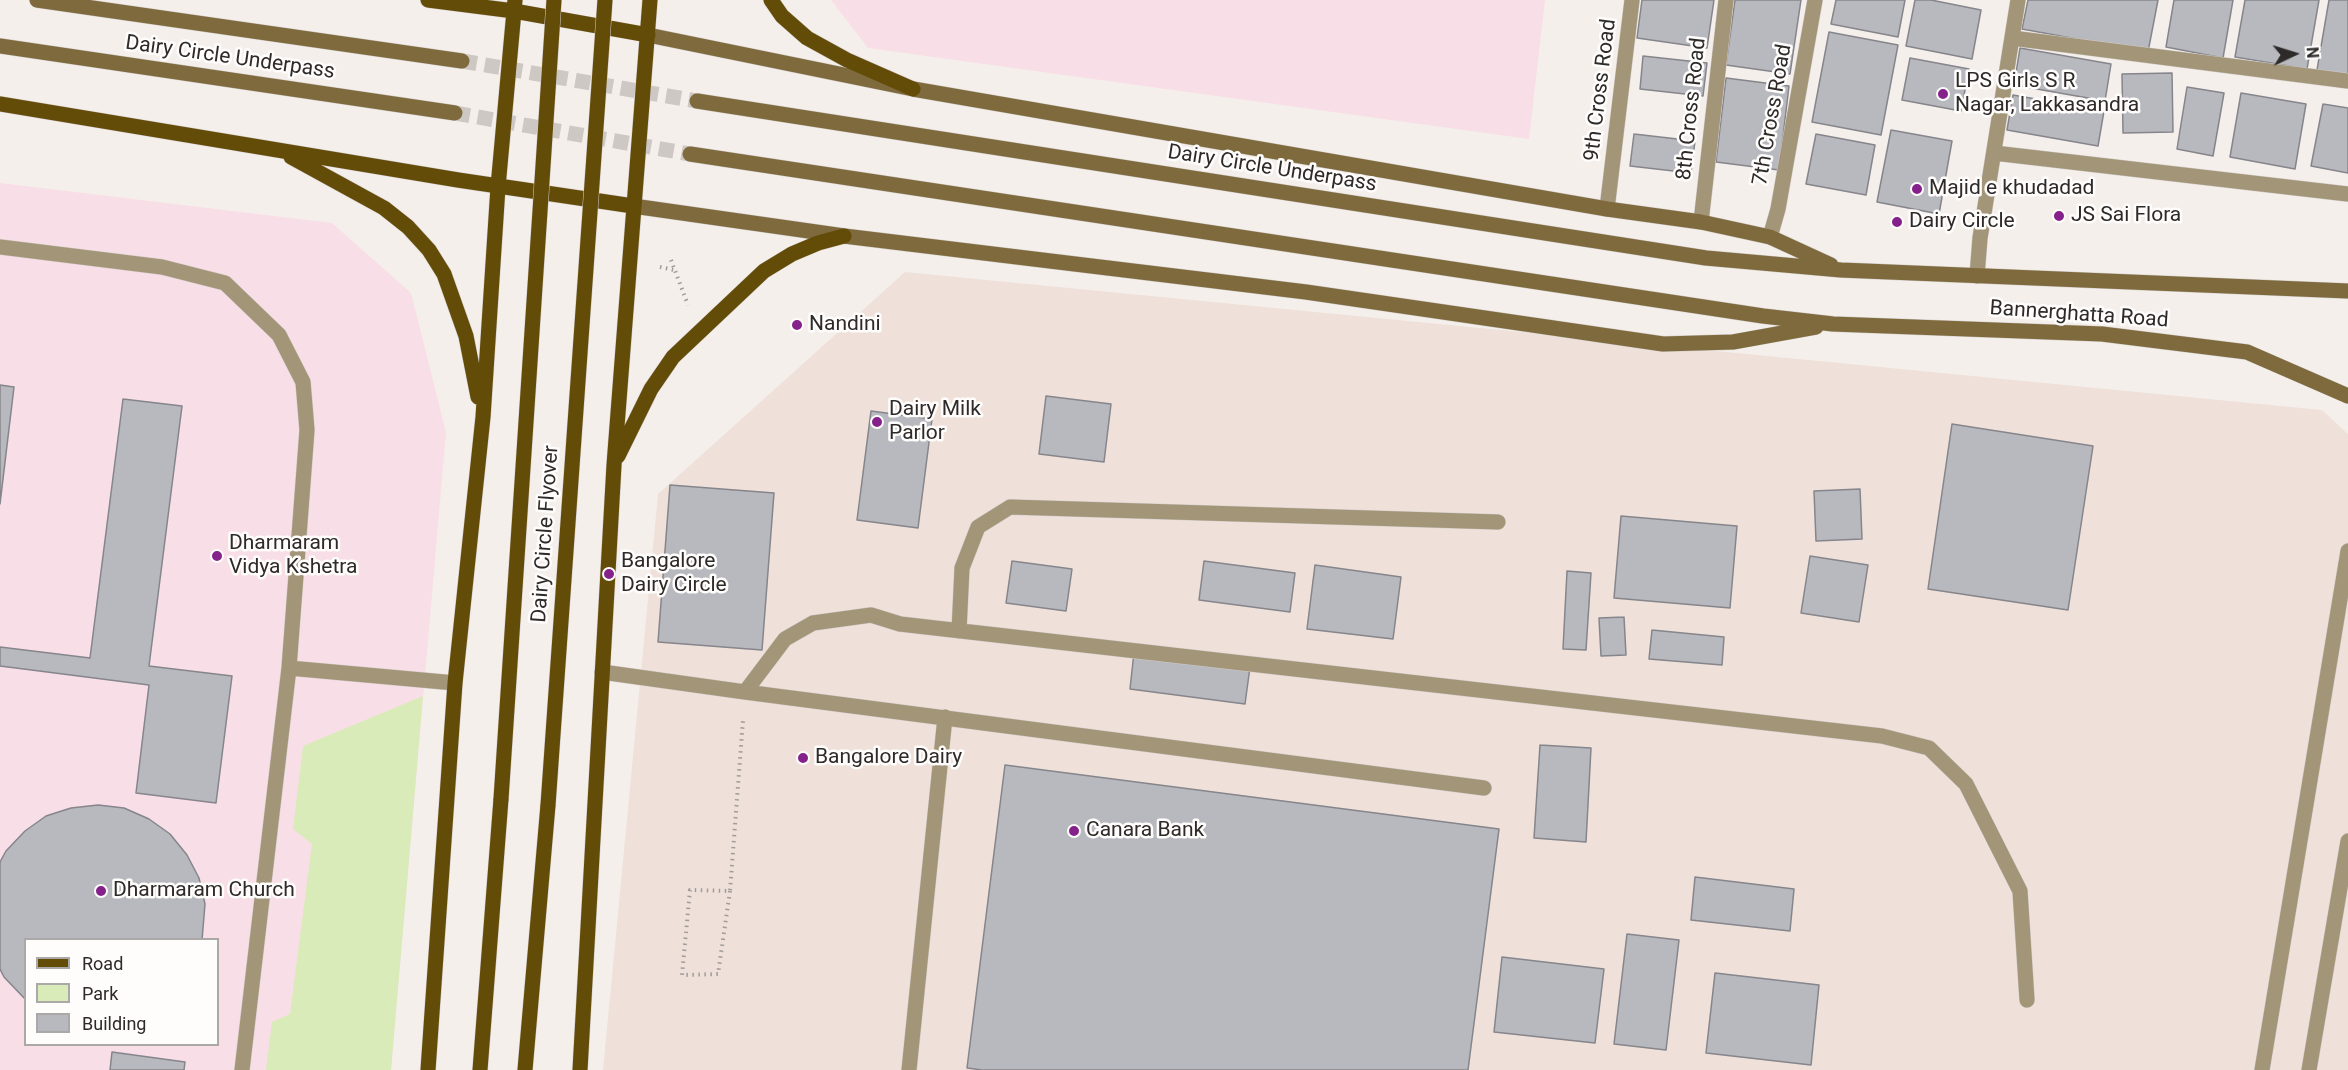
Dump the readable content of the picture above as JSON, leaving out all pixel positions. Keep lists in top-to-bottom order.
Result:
{
  "streets": {
    "main road": ["Dairy Circle Underpass", "Bannerghatta Road", "Dairy Circle Flyover"],
    "street": ["9th Cross Road", "8th Cross Road", "7th Cross Road"]
  },
  "crossings": [
    ["Dairy Circle Underpass", "Bannerghatta Road"]
  ],
  "places": [
    "LPS Girls S R Nagar, Lakkasandra",
    "Majid e khudadad",
    "JS Sai Flora",
    "Dairy Circle",
    "Nandini",
    "Dairy Milk Parlor",
    "Dharmaram Vidya Kshetra",
    "Bangalore Dairy Circle",
    "Bangalore Dairy",
    "Canara Bank",
    "Dharmaram Church"
  ],
  "legend": ["Road", "Park", "Building"],
  "north": "right"
}
